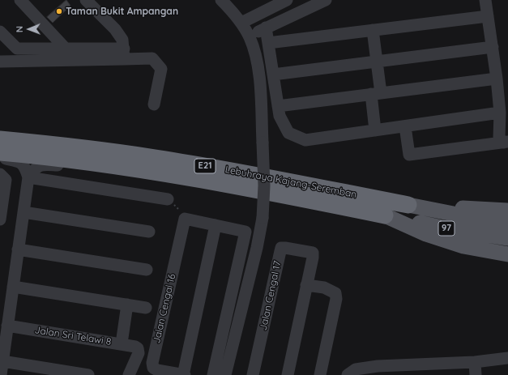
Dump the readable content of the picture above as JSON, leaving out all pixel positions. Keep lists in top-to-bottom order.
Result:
{
  "streets": {
    "highway": ["E21", "Lebuhraya Kajang-Seremban"],
    "main road": ["97"],
    "street": ["Jalan Cengal 17", "Jalan Cengal 16", "Jalan Sri Telawi 8"]
  },
  "crossings": [
    ["Lebuhraya Kajang-Seremban", "97"]
  ],
  "places": ["Taman Bukit Ampangan"],
  "north": "left"
}
